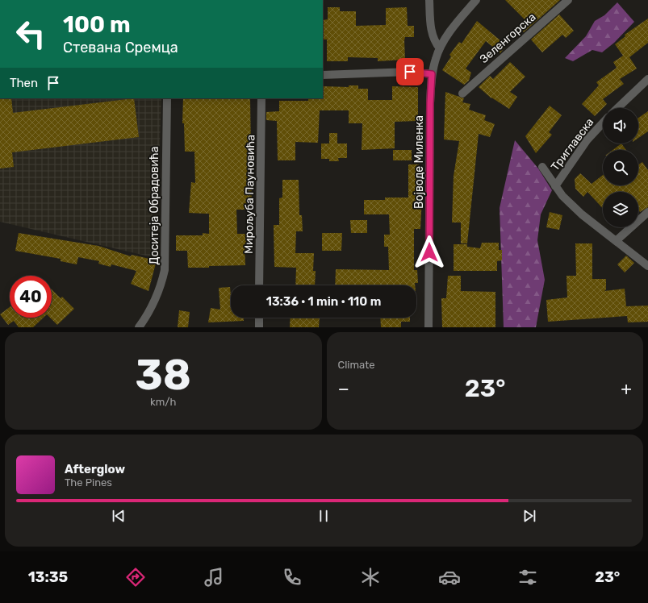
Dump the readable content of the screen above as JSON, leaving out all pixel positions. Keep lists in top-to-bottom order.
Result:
{
  "streets": {
    "street": [
      "Зеленгорска",
      "Триглавска",
      "Војводе Миленка",
      "Мирољуба Пауновића",
      "Доситеја Обрадовића"
    ]
  },
  "page": {
    "turn": ["100 m", "Стевана Сремца"],
    "then": "Then",
    "limit": "40",
    "trip": "13:36 · 1 min · 110 m",
    "tile": [
      ["38", "km/h"],
      "Climate"
    ],
    "heat": ["−", "23°", "+"],
    "song": ["Afterglow", "The Pines"],
    "tabs": ["13:35", "23°"]
  }
}
